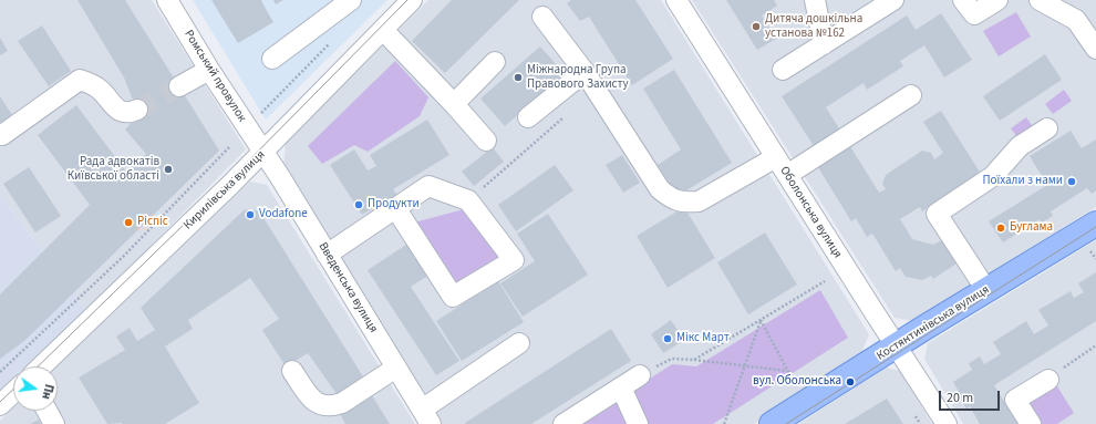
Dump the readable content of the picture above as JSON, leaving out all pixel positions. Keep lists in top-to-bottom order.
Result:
{
  "streets": {
    "main road": ["Костянтинівська вулиця"],
    "street": [
      "Ромський провулок",
      "Кирилівська вулиця",
      "Оболонська вулиця",
      "Введенська вулиця"
    ]
  },
  "crossings": [
    ["Ромський провулок", "Кирилівська вулиця"],
    ["Ромський провулок", "Введенська вулиця"],
    ["Кирилівська вулиця", "Введенська вулиця"],
    ["Оболонська вулиця", "Костянтинівська вулиця"]
  ],
  "places": [
    "Дитяча дошкільна установа №162",
    "Міжнародна Група Правового Захисту",
    "Рада адвокатів Київської області",
    "Поїхали з нами",
    "Продукти",
    "Vodafone",
    "Picnic",
    "Буглама",
    "Мікс Март",
    "вул. Оболонська"
  ],
  "scale_bar": "20 m",
  "north": "right"
}
